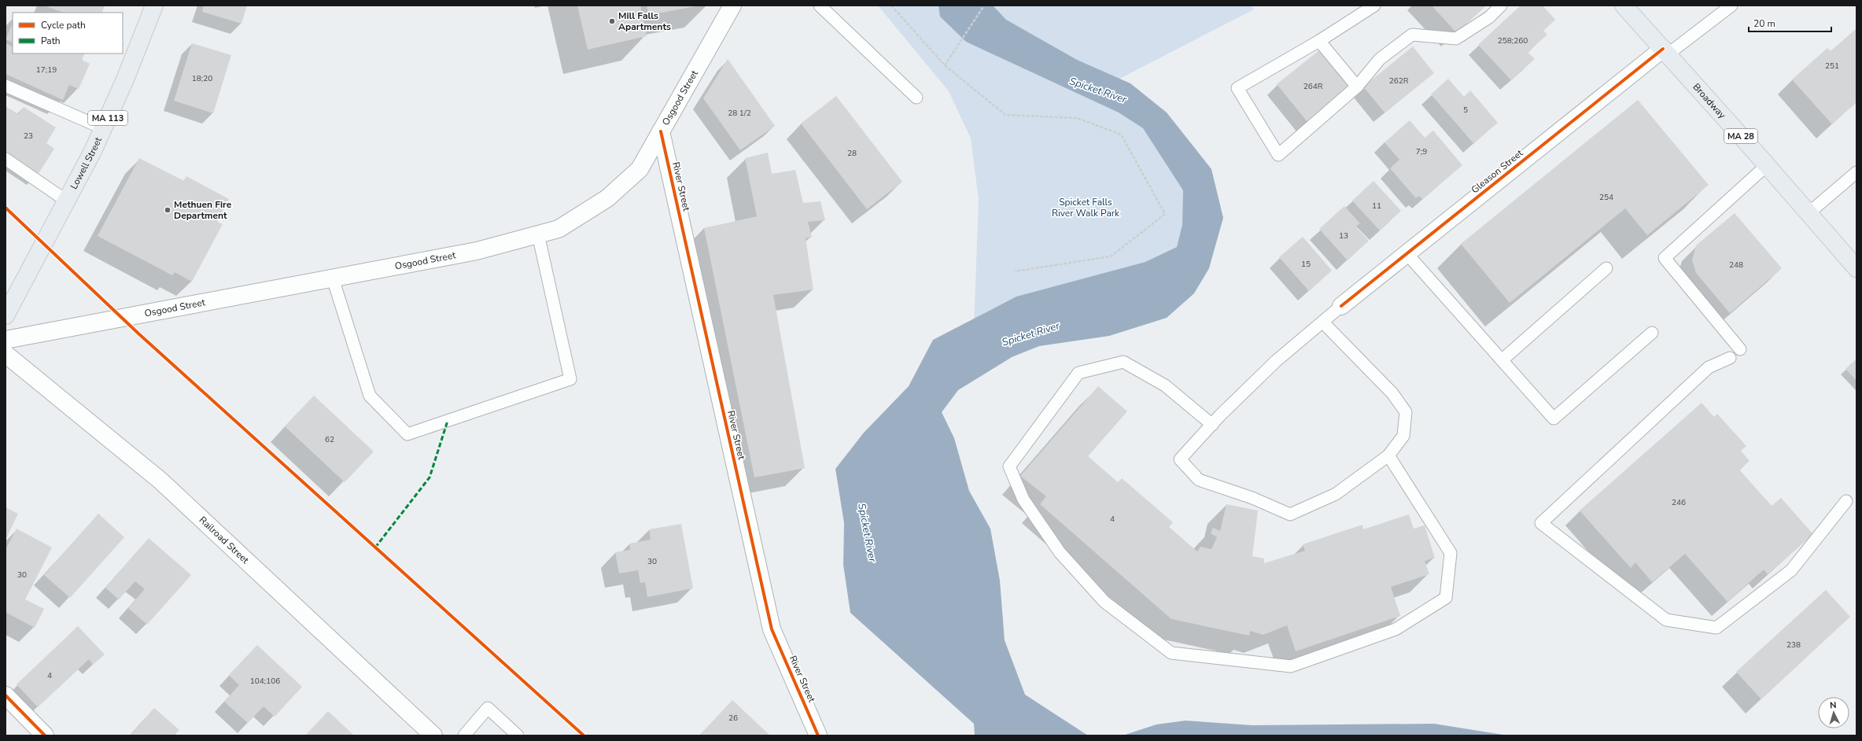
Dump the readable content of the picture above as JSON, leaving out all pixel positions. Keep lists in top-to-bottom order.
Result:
{
  "streets": {
    "main road": [
      "Osgood Street",
      "Broadway",
      "MA 113",
      "MA 28",
      "Lowell Street",
      "Gleason Street",
      "River Street",
      "Railroad Street"
    ]
  },
  "crossings": [
    ["Osgood Street", "River Street"],
    ["Broadway", "Gleason Street"]
  ],
  "water": ["Spicket River"],
  "parks": ["Spicket Falls River Walk Park"],
  "places": ["Mill Falls Apartments", "Methuen Fire Department"],
  "house_numbers": [
    "258;260",
    "251",
    "17;19",
    "18;20",
    "262R",
    "264R",
    "5",
    "28 1/2",
    "23",
    "7;9",
    "28",
    "254",
    "11",
    "13",
    "15",
    "248",
    "62",
    "246",
    "4",
    "30",
    "30",
    "238",
    "4",
    "104;106",
    "26"
  ],
  "legend": ["Cycle path", "Path"],
  "scale_bar": "20 m",
  "north": "top"
}
